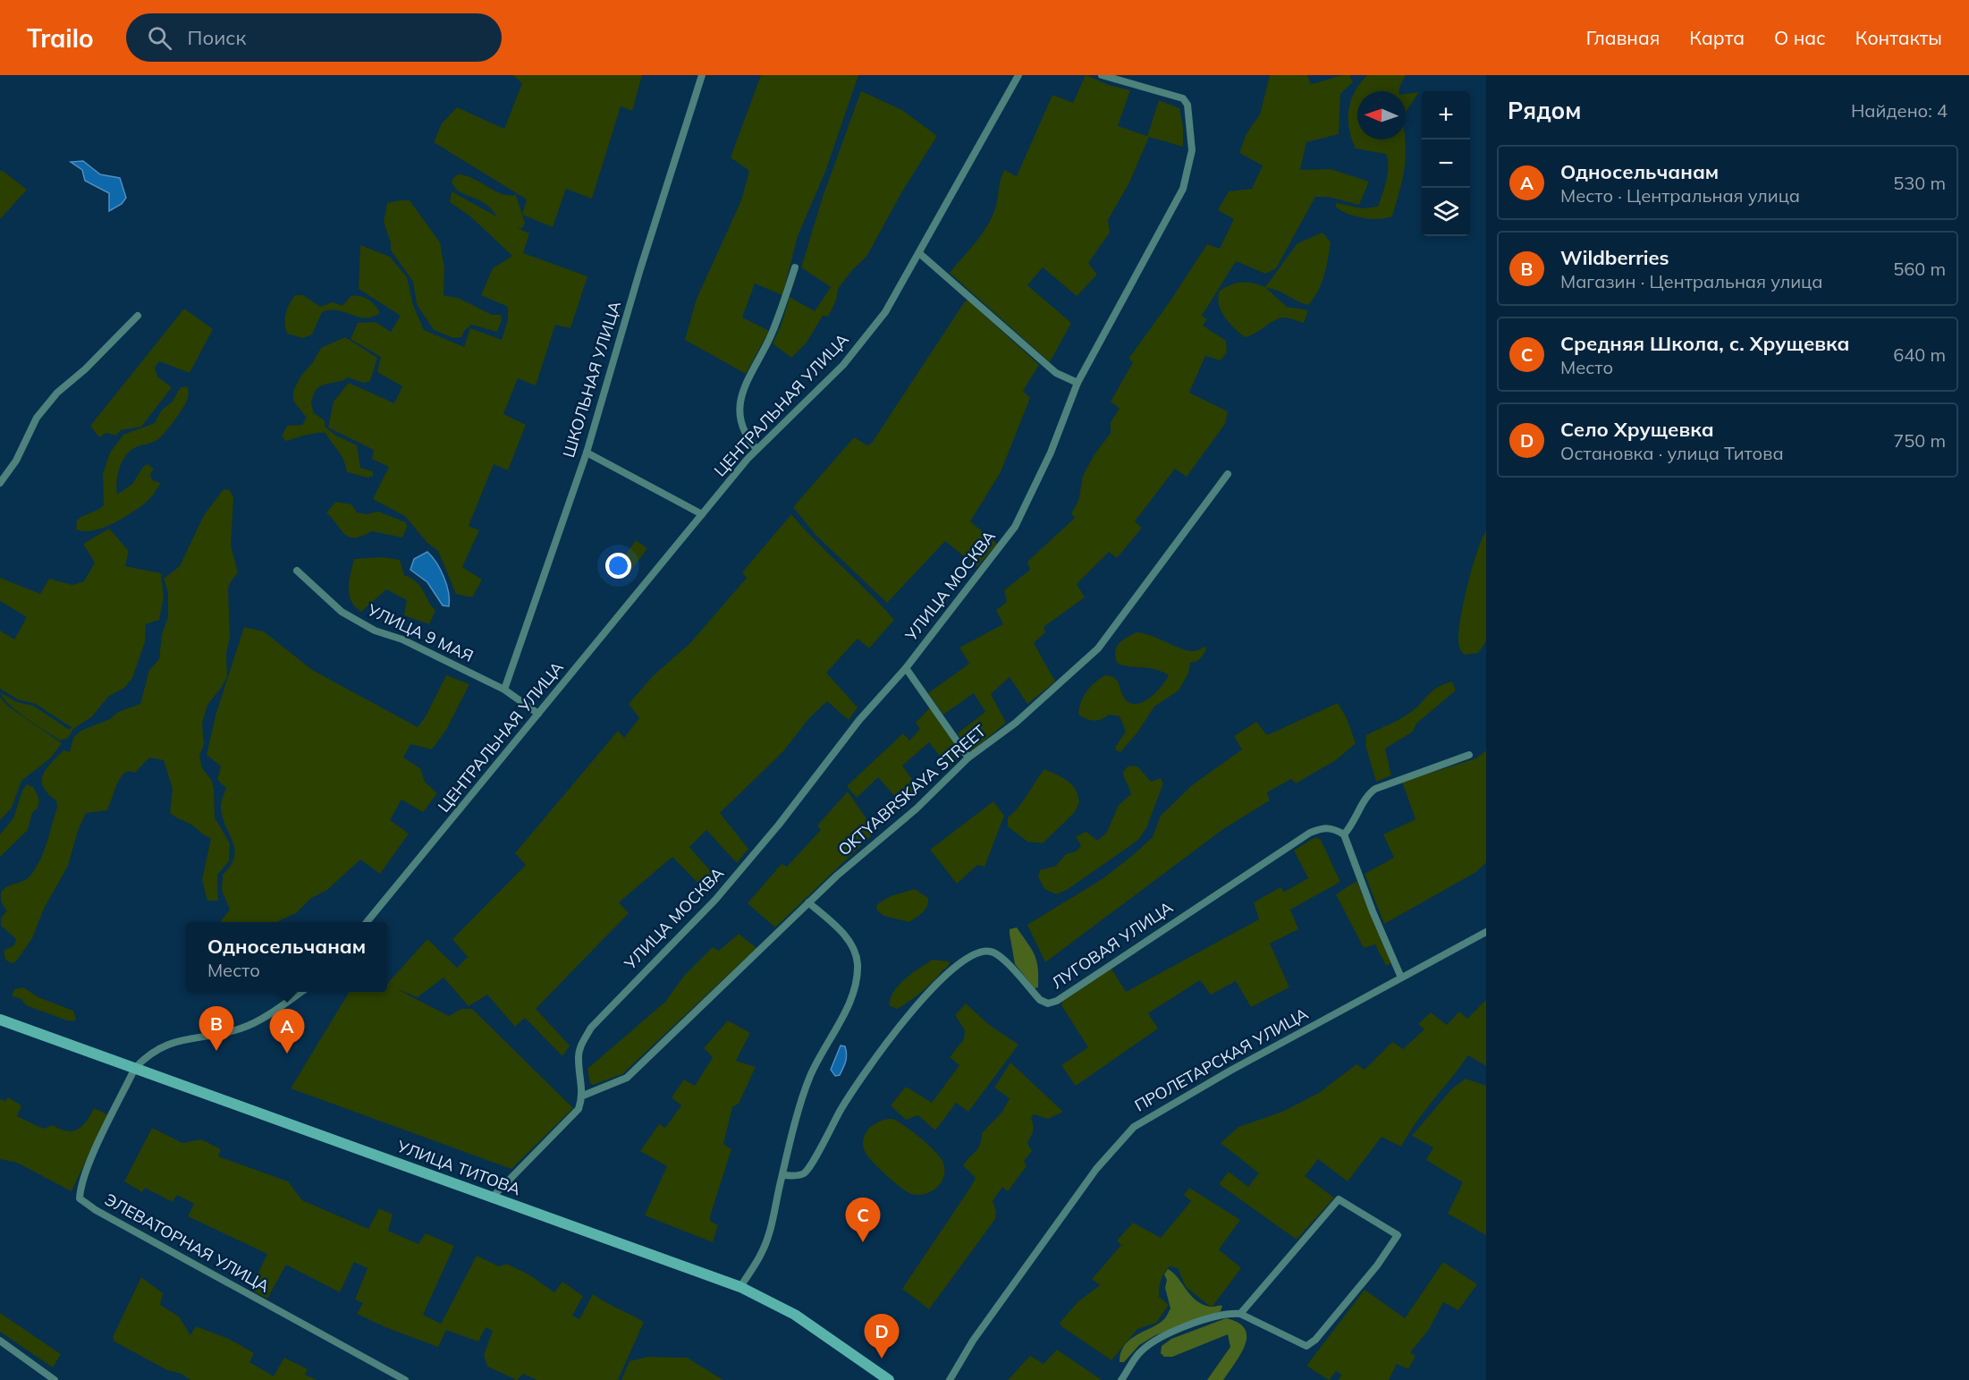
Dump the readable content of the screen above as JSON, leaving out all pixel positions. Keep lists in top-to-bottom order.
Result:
{
  "streets": {
    "main road": ["УЛИЦА ТИТОВА"],
    "street": [
      "ШКОЛЬНАЯ УЛИЦА",
      "ЦЕНТРАЛЬНАЯ УЛИЦА",
      "УЛИЦА МОСКВА",
      "УЛИЦА 9 МАЯ",
      "OKTYABRSKAYA STREET",
      "ЛУГОВАЯ УЛИЦА",
      "ПРОЛЕТАРСКАЯ УЛИЦА",
      "ЭЛЕВАТОРНАЯ УЛИЦА"
    ]
  },
  "crossings": [
    ["ШКОЛЬНАЯ УЛИЦА", "УЛИЦА 9 МАЯ"],
    ["ЦЕНТРАЛЬНАЯ УЛИЦА", "УЛИЦА 9 МАЯ"],
    ["УЛИЦА МОСКВА", "OKTYABRSKAYA STREET"],
    ["УЛИЦА ТИТОВА", "ЭЛЕВАТОРНАЯ УЛИЦА"]
  ],
  "north": "left",
  "page": {
    "header": "Trailo",
    "search": "Поиск",
    "nav": [
      "Главная",
      "Карта",
      "О нас",
      "Контакты"
    ],
    "heading": ["Рядом", "Найдено: 4"],
    "map_buttons": ["+", "−"],
    "list": [
      {
        "mark": "A",
        "name": "Односельчанам",
        "note": "Место · Центральная улица",
        "value": "530 m"
      },
      {
        "mark": "B",
        "name": "Wildberries",
        "note": "Магазин · Центральная улица",
        "value": "560 m"
      },
      {
        "mark": "C",
        "name": "Средняя Школа, с. Хрущевка",
        "note": "Место",
        "value": "640 m"
      },
      {
        "mark": "D",
        "name": "Село Хрущевка",
        "note": "Остановка · улица Титова",
        "value": "750 m"
      }
    ],
    "popup": ["Односельчанам", "Место"],
    "pins": [
      "B",
      "A",
      "C",
      "D"
    ]
  }
}
